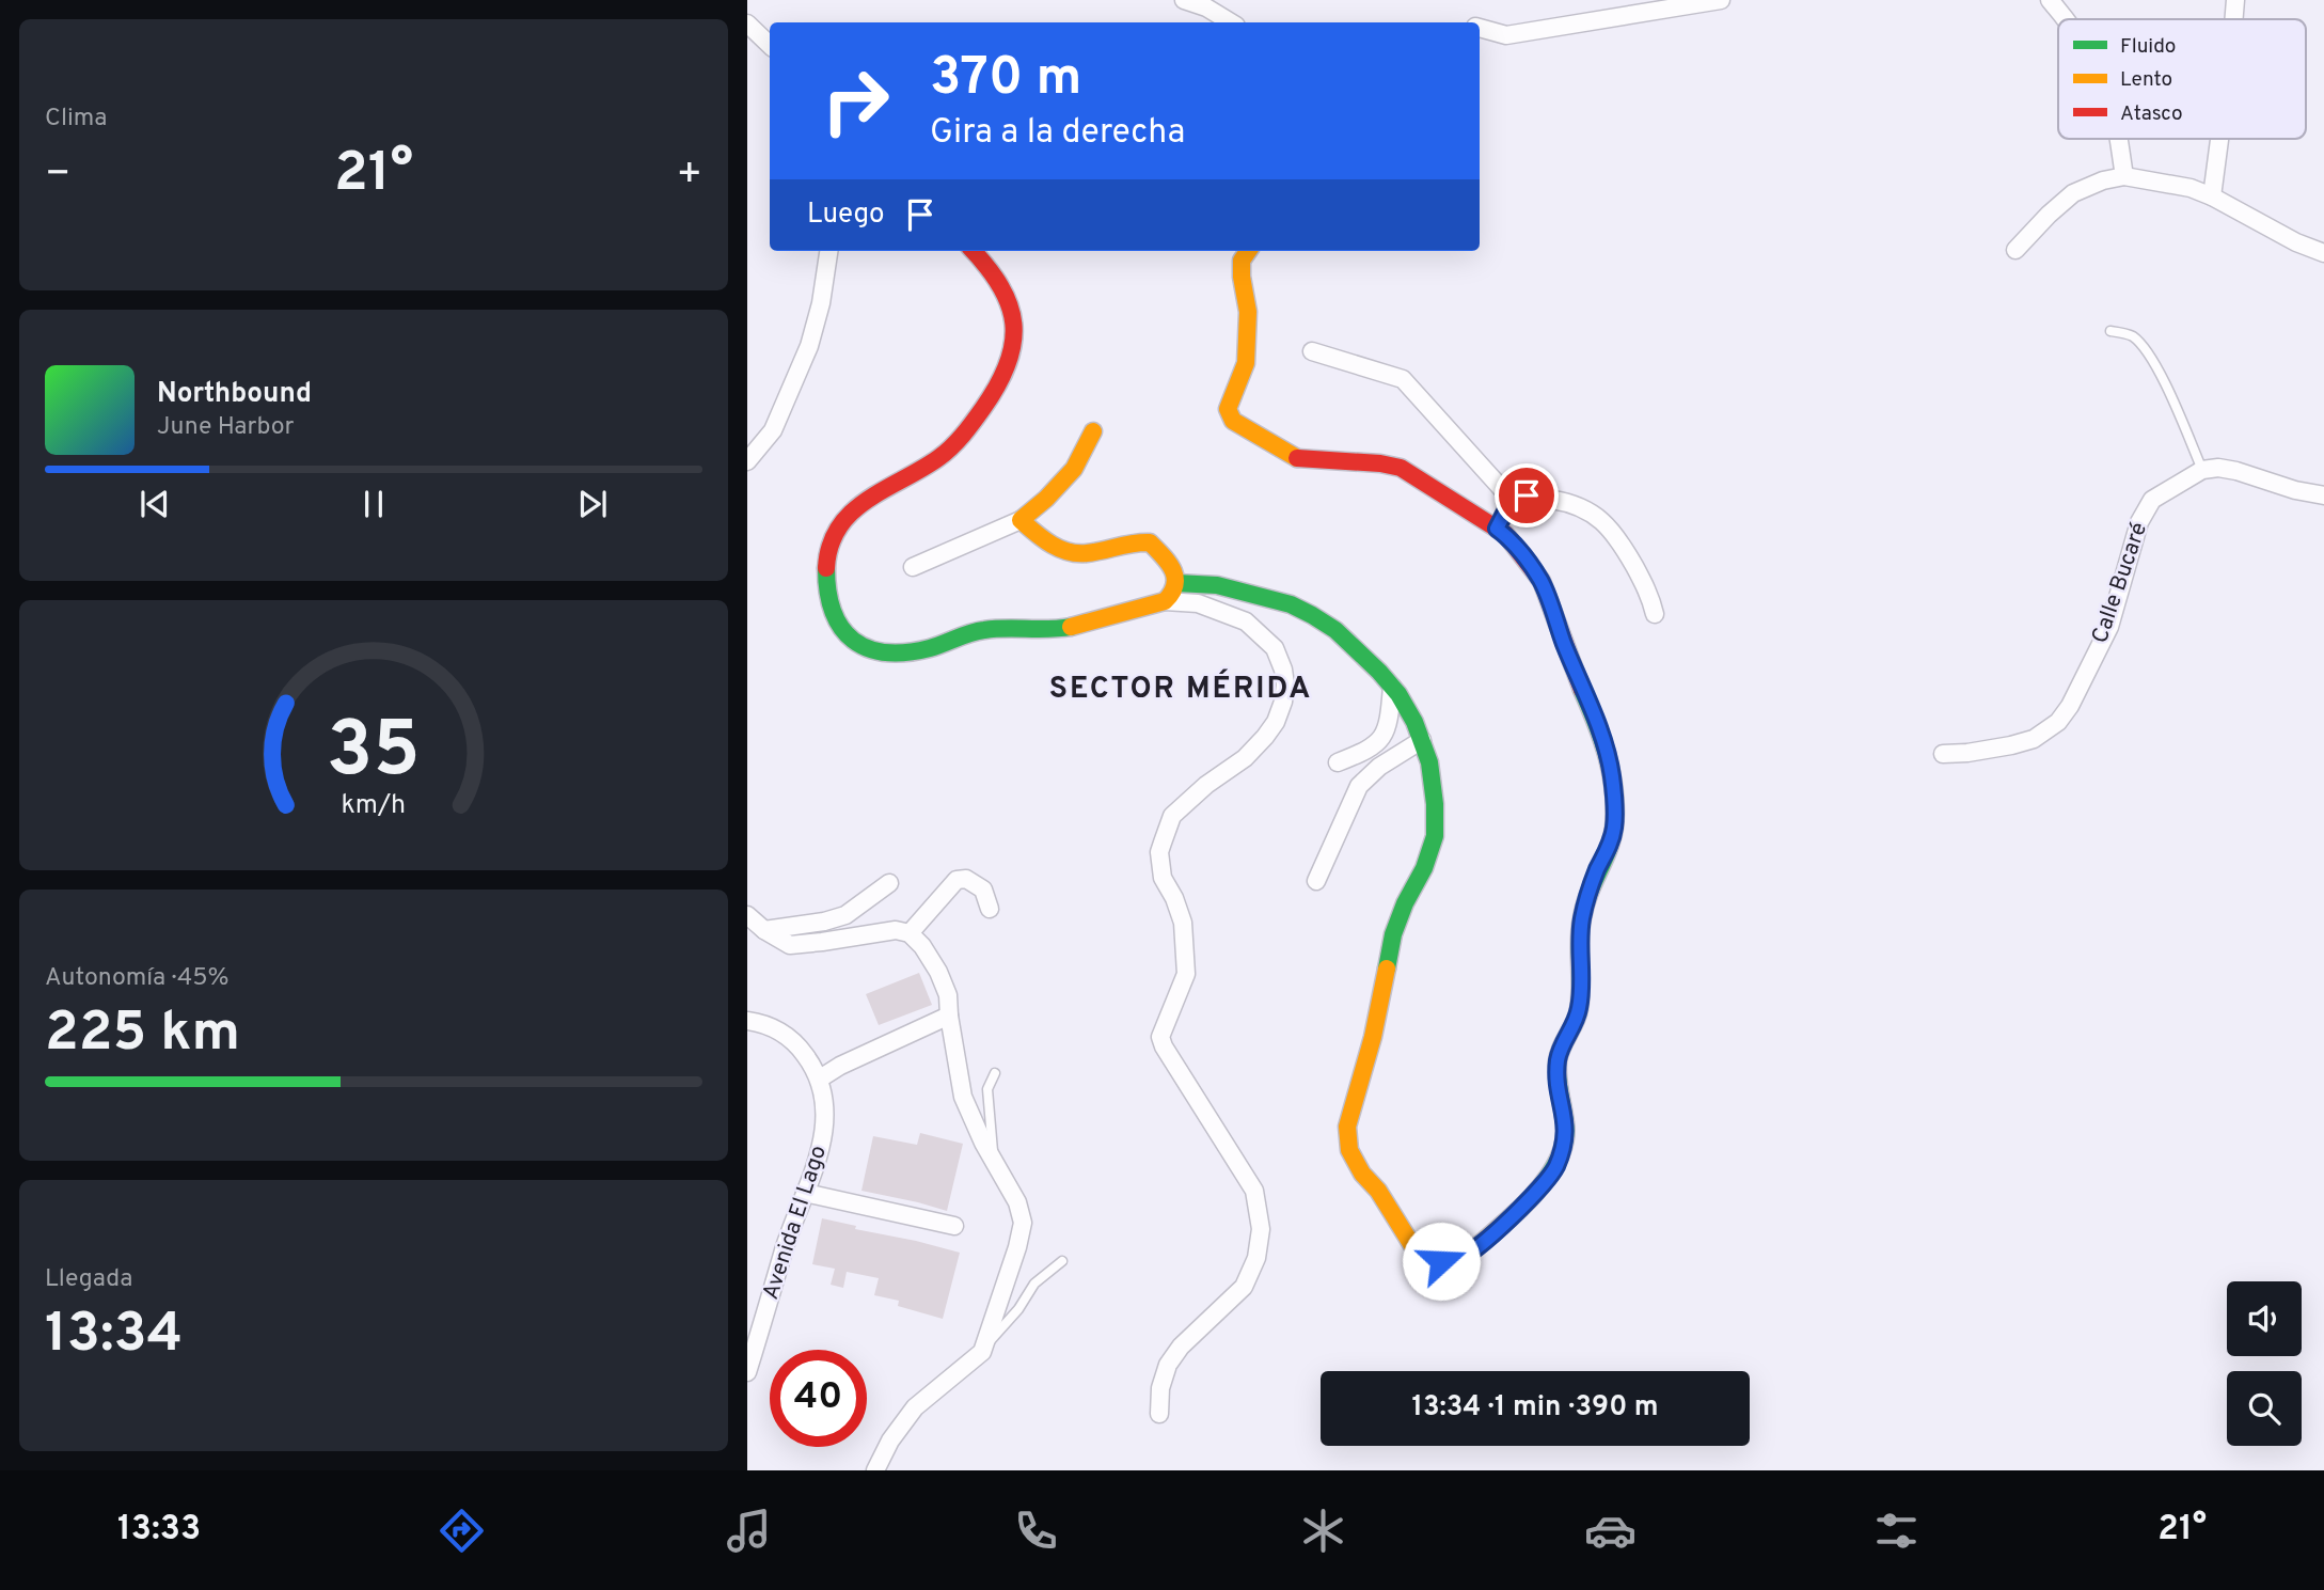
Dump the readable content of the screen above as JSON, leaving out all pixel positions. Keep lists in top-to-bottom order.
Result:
{
  "streets": {
    "street": ["Calle Bucaré", "Avenida El Lago"]
  },
  "districts": ["SECTOR MÉRIDA"],
  "legend": ["Fluido", "Lento", "Atasco"],
  "page": {
    "tile": [
      "Clima",
      ["Autonomía · 45%", "225 km"],
      ["Llegada", "13:34"]
    ],
    "turn": ["370 m", "Gira a la derecha"],
    "heat": ["−", "21°", "+"],
    "then": "Luego",
    "song": ["Northbound", "June Harbor"],
    "limit": "40",
    "trip": "13:34 · 1 min · 390 m",
    "tabs": ["13:33", "21°"],
    "gauge": ["35", "km/h"]
  }
}
